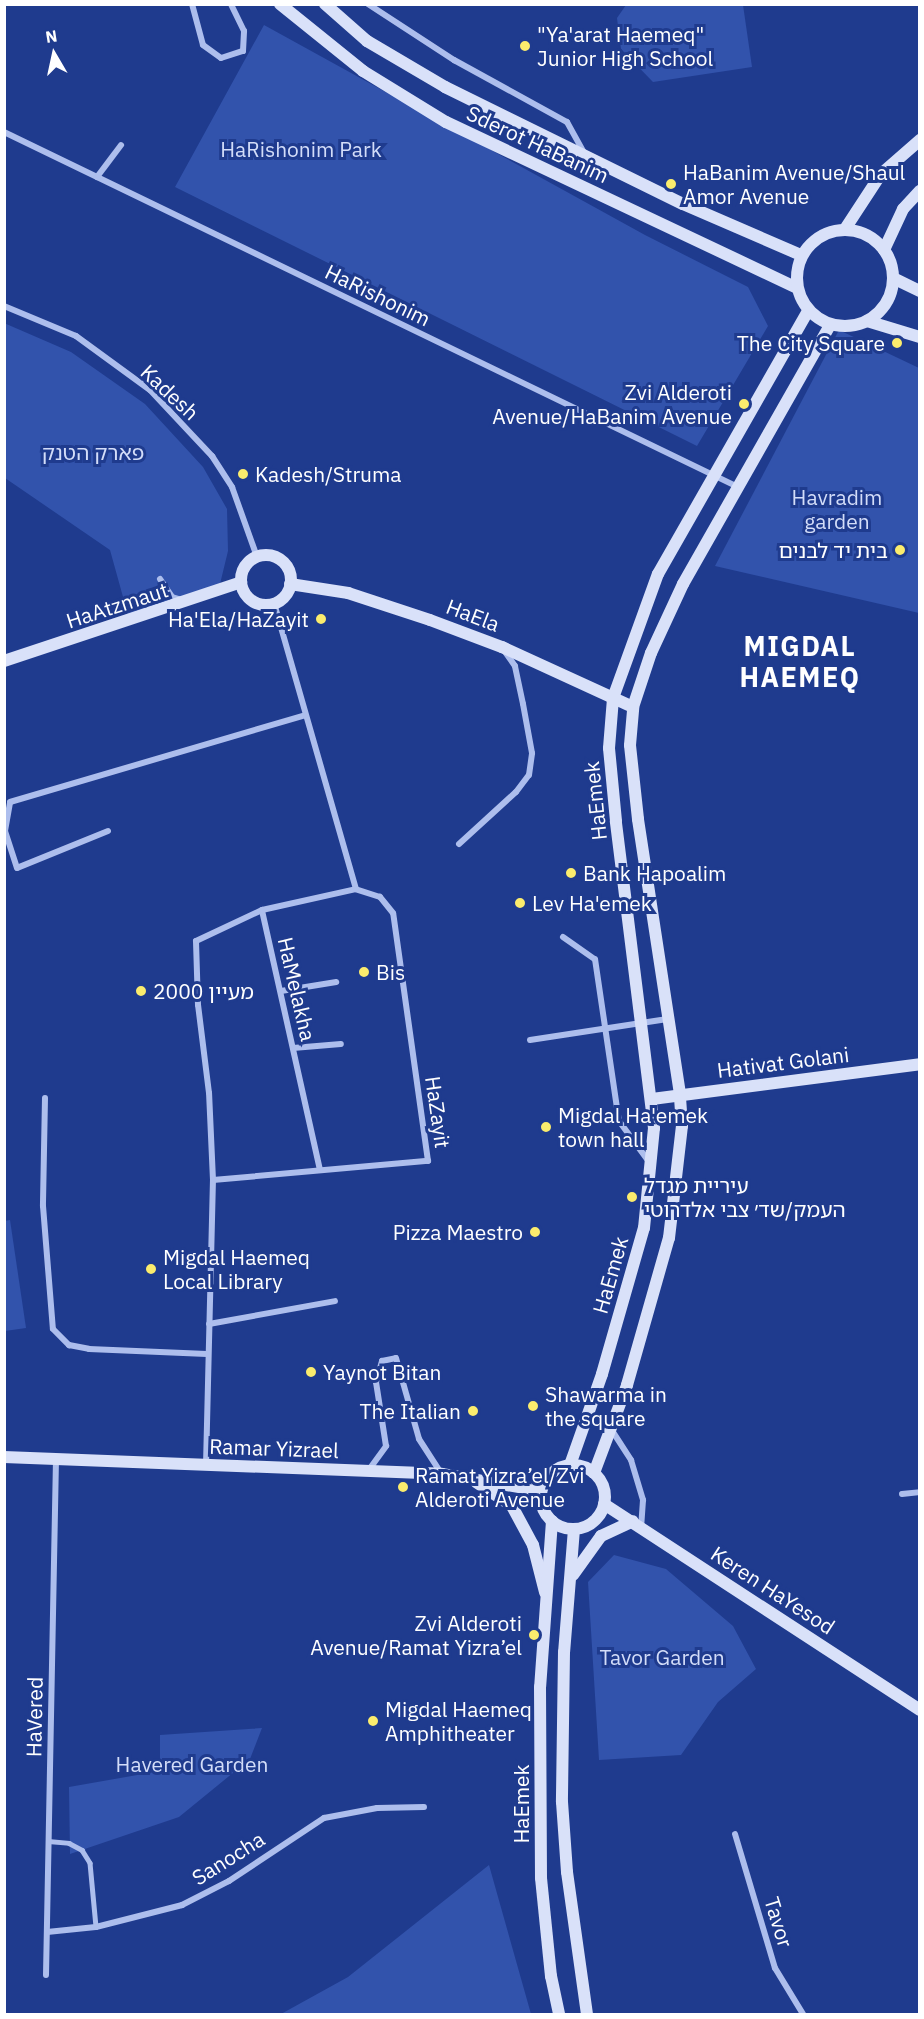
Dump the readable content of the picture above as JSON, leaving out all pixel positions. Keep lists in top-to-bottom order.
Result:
{
  "streets": {
    "main road": [
      "Sderot HaBanim",
      "HaAtzmaut",
      "HaEla",
      "HaEmek",
      "Hativat Golani",
      "Ramar Yizrael",
      "Keren HaYesod"
    ],
    "street": [
      "HaRishonim",
      "Kadesh",
      "HaMelakha",
      "HaZayit",
      "HaVered",
      "Sanocha",
      "Tavor"
    ]
  },
  "crossings": [
    ["Sderot HaBanim", "HaEmek"],
    ["HaRishonim", "HaEmek"],
    ["Kadesh", "HaAtzmaut"],
    ["Kadesh", "HaEla"],
    ["HaAtzmaut", "HaEla"],
    ["HaEla", "HaEmek"],
    ["HaEmek", "Hativat Golani"],
    ["HaEmek", "Ramar Yizrael"],
    ["HaEmek", "Keren HaYesod"],
    ["HaMelakha", "HaZayit"],
    ["Ramar Yizrael", "Keren HaYesod"],
    ["Ramar Yizrael", "HaVered"],
    ["HaVered", "Sanocha"]
  ],
  "districts": ["MIGDAL HAEMEQ"],
  "parks": [
    "HaRishonim Park",
    "פארק הטנק",
    "Havradim garden",
    "Tavor Garden",
    "Havered Garden"
  ],
  "places": [
    "\"Ya'arat Haemeq\" Junior High School",
    "HaBanim Avenue/Shaul Amor Avenue",
    "The City Square",
    "Zvi Alderoti Avenue/HaBanim Avenue",
    "Kadesh/Struma",
    "בית יד לבנים",
    "Ha'Ela/HaZayit",
    "Bank Hapoalim",
    "Lev Ha'emek",
    "Bis",
    "מעיין 2000",
    "Migdal Ha'emek town hall",
    "עיריית מגדל העמק/שד׳ צבי אלדרוטי",
    "Pizza Maestro",
    "Migdal Haemeq Local Library",
    "Yaynot Bitan",
    "Shawarma in the square",
    "The Italian",
    "Ramat Yizra’el/Zvi Alderoti Avenue",
    "Zvi Alderoti Avenue/Ramat Yizra’el",
    "Migdal Haemeq Amphitheater"
  ],
  "north": "top"
}
